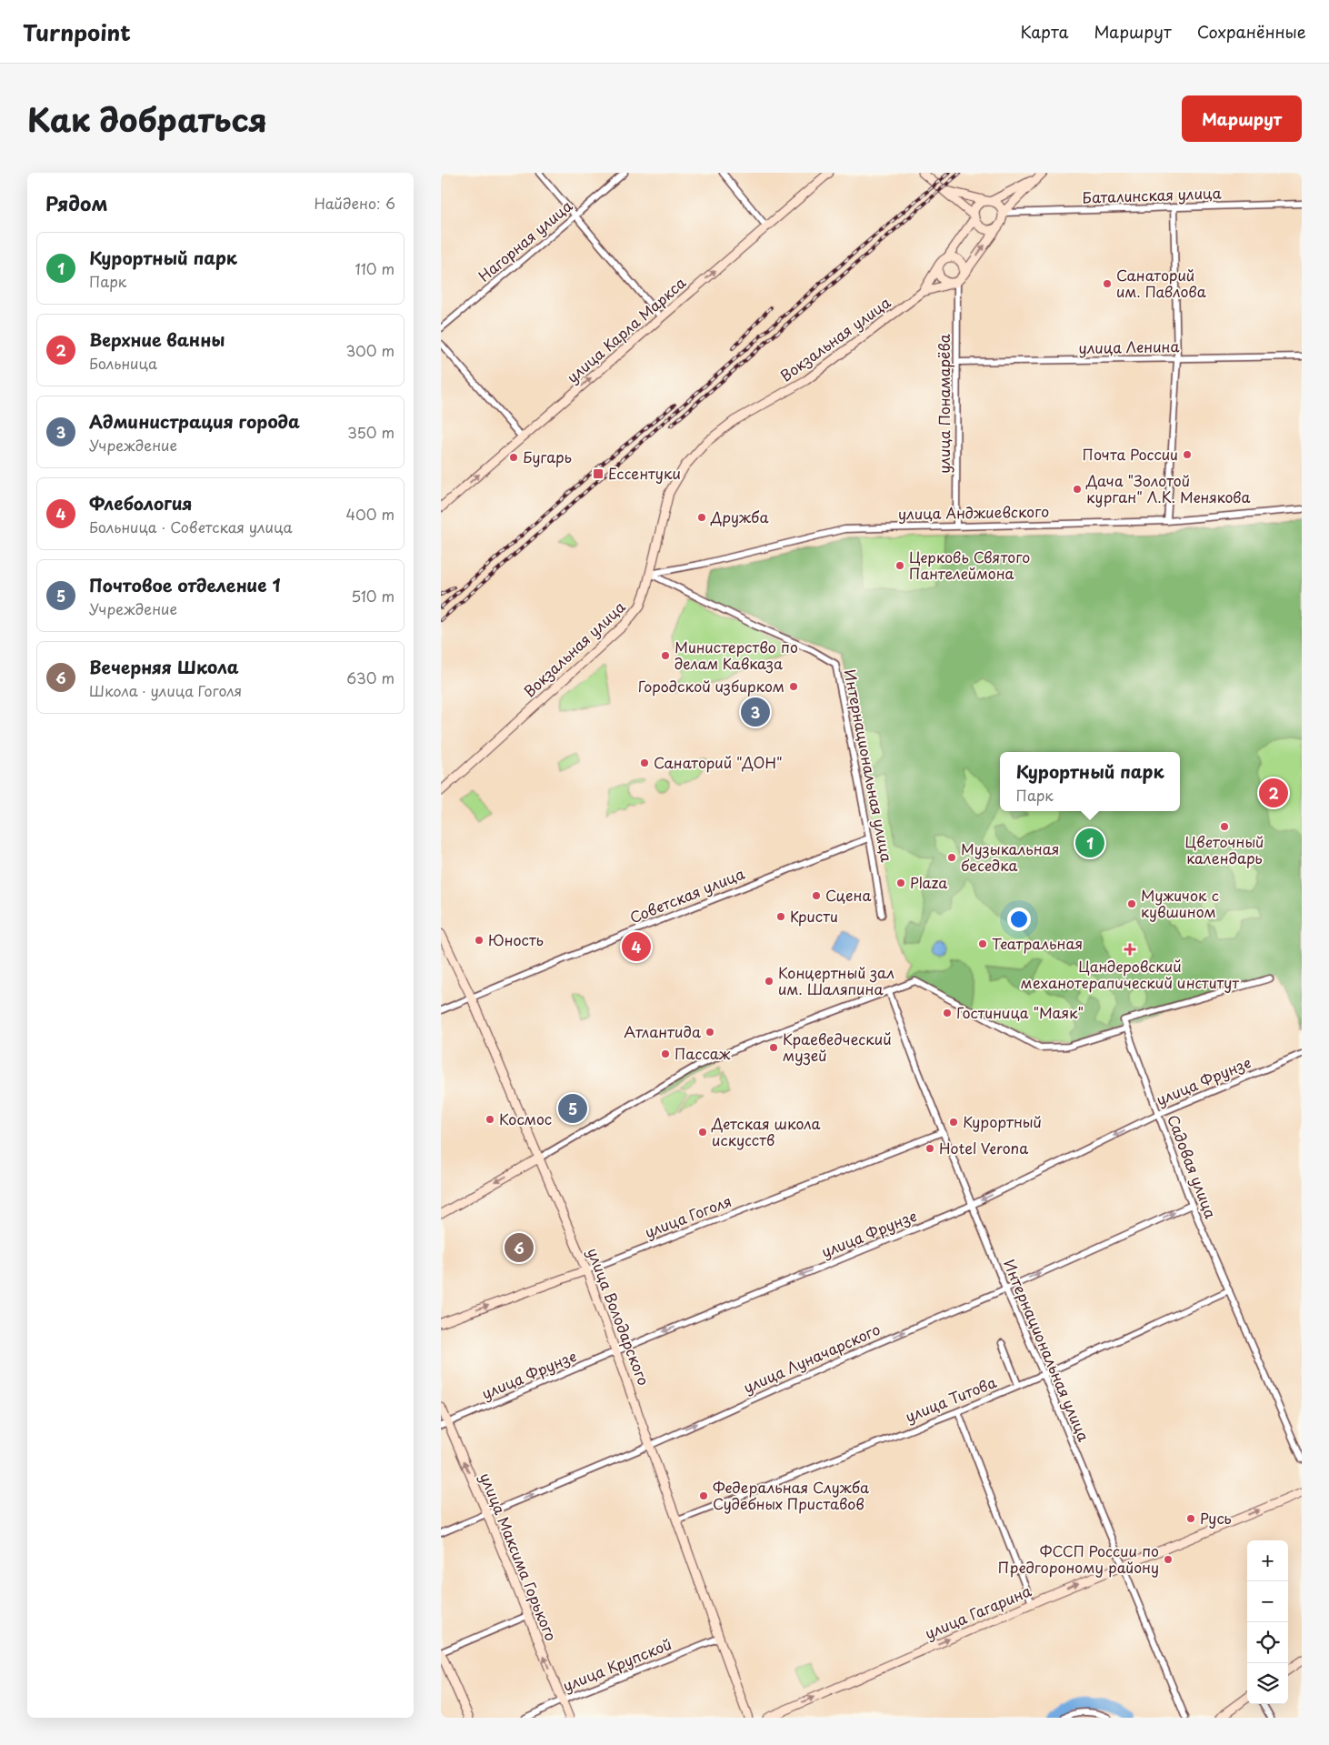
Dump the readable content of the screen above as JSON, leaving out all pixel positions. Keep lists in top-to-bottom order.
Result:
{
  "streets": {
    "main road": [
      "улица Карла Маркса",
      "Вокзальная улица",
      "улица Гоголя",
      "улица Володарского",
      "улица Максима Горького",
      "улица Гагарина"
    ],
    "street": [
      "Баталинская улица",
      "Нагорная улица",
      "улица Ленина",
      "улица Понамарёва",
      "улица Анджиевского",
      "Интернациональная улица",
      "Советская улица",
      "улица Фрунзе",
      "Садовая улица",
      "улица Луначарского",
      "улица Титова",
      "улица Крупской"
    ]
  },
  "crossings": [
    ["Вокзальная улица", "улица Анджиевского"],
    ["Вокзальная улица", "Интернациональная улица"],
    ["улица Ленина", "улица Понамарёва"],
    ["улица Понамарёва", "улица Анджиевского"],
    ["улица Анджиевского", "Интернациональная улица"],
    ["Интернациональная улица", "Советская улица"],
    ["Интернациональная улица", "улица Фрунзе"],
    ["Интернациональная улица", "улица Гоголя"],
    ["Интернациональная улица", "улица Луначарского"],
    ["Интернациональная улица", "улица Титова"],
    ["Интернациональная улица", "улица Гагарина"],
    ["Советская улица", "улица Володарского"],
    ["улица Фрунзе", "Садовая улица"],
    ["улица Фрунзе", "улица Володарского"],
    ["улица Фрунзе", "улица Максима Горького"],
    ["Садовая улица", "улица Луначарского"],
    ["Садовая улица", "улица Титова"],
    ["улица Гоголя", "улица Володарского"],
    ["улица Володарского", "улица Луначарского"],
    ["улица Володарского", "улица Титова"],
    ["улица Володарского", "улица Крупской"],
    ["улица Луначарского", "улица Максима Горького"],
    ["улица Максима Горького", "улица Крупской"]
  ],
  "one_way": [
    "улица Карла Маркса",
    "улица Фрунзе",
    "улица Луначарского",
    "улица Максима Горького",
    "улица Гагарина"
  ],
  "places": {
    "other": [
      "Санаторий им. Павлова",
      "Почта России",
      "Бугарь",
      "Дача \"Золотой курган\" Л.К. Менякова",
      "Дружба",
      "Церковь Святого Пантелеймона",
      "Министерство по делам Кавказа",
      "Городской избирком",
      "Санаторий \"ДОН\"",
      "Цветочный календарь",
      "Музыкальная беседка",
      "Plaza",
      "Сцена",
      "Мужичок с кувшином",
      "Кристи",
      "Юность",
      "Театральная",
      "Концертный зал им. Шаляпина",
      "Гостиница \"Маяк\"",
      "Атлантида",
      "Краеведческий музей",
      "Пассаж",
      "Космос",
      "Курортный",
      "Детская школа искусств",
      "Hotel Verona",
      "Федеральная Служба Судебных Приставов",
      "Русь",
      "ФССП России по Предгороному району"
    ],
    "transit": ["Ессентуки"],
    "health": ["Цандеровский механотерапический институт"]
  },
  "page": {
    "header": "Turnpoint",
    "nav": ["Карта", "Маршрут", "Сохранённые"],
    "title": "Как добраться",
    "buttons": "Маршрут",
    "heading": ["Рядом", "Найдено: 6"],
    "list": [
      {
        "mark": "1",
        "name": "Курортный парк",
        "note": "Парк",
        "value": "110 m"
      },
      {
        "mark": "2",
        "name": "Верхние ванны",
        "note": "Больница",
        "value": "300 m"
      },
      {
        "mark": "3",
        "name": "Администрация города",
        "note": "Учреждение",
        "value": "350 m"
      },
      {
        "mark": "4",
        "name": "Флебология",
        "note": "Больница · Советская улица",
        "value": "400 m"
      },
      {
        "mark": "5",
        "name": "Почтовое отделение 1",
        "note": "Учреждение",
        "value": "510 m"
      },
      {
        "mark": "6",
        "name": "Вечерняя Школа",
        "note": "Школа · улица Гоголя",
        "value": "630 m"
      }
    ],
    "pins": [
      "3",
      "2",
      "1",
      "4",
      "5",
      "6"
    ],
    "popup": ["Курортный парк", "Парк"],
    "map_buttons": ["+", "−"]
  }
}
